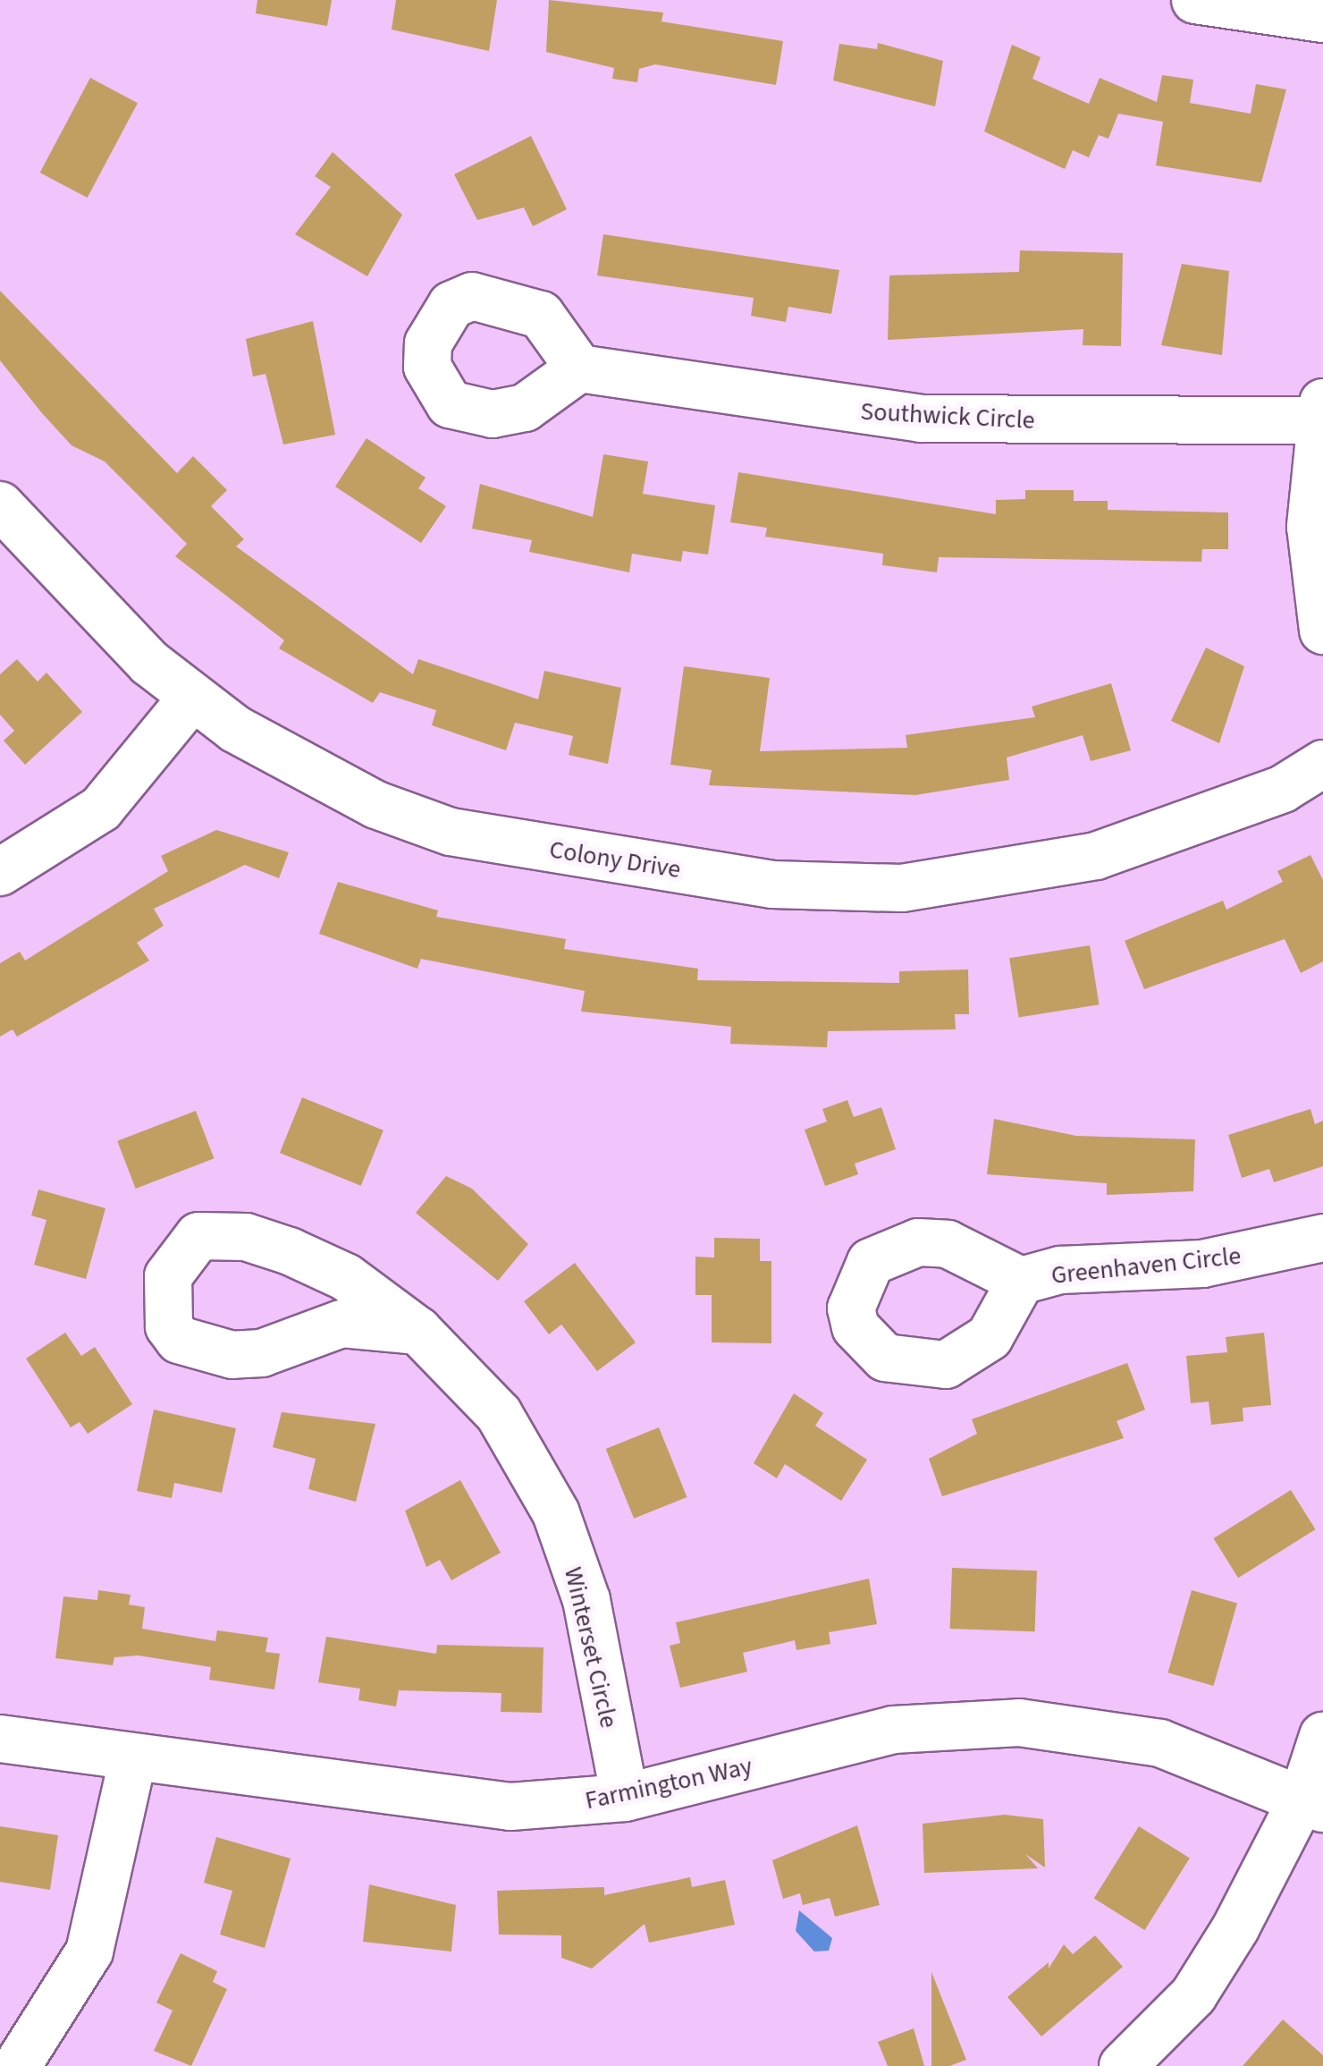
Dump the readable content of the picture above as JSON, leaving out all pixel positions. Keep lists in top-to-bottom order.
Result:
{
  "streets": {
    "street": [
      "Southwick Circle",
      "Colony Drive",
      "Greenhaven Circle",
      "Winterset Circle",
      "Farmington Way"
    ]
  },
  "crossings": [
    ["Winterset Circle", "Farmington Way"]
  ]
}
